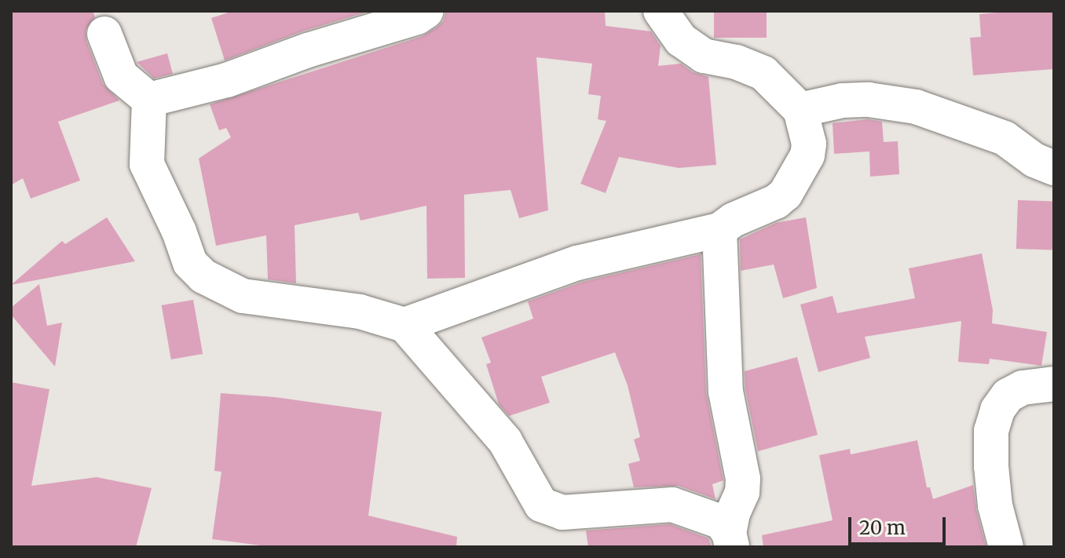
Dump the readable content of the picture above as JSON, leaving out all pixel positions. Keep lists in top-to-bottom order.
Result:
{
  "scale_bar": "20 m"
}
